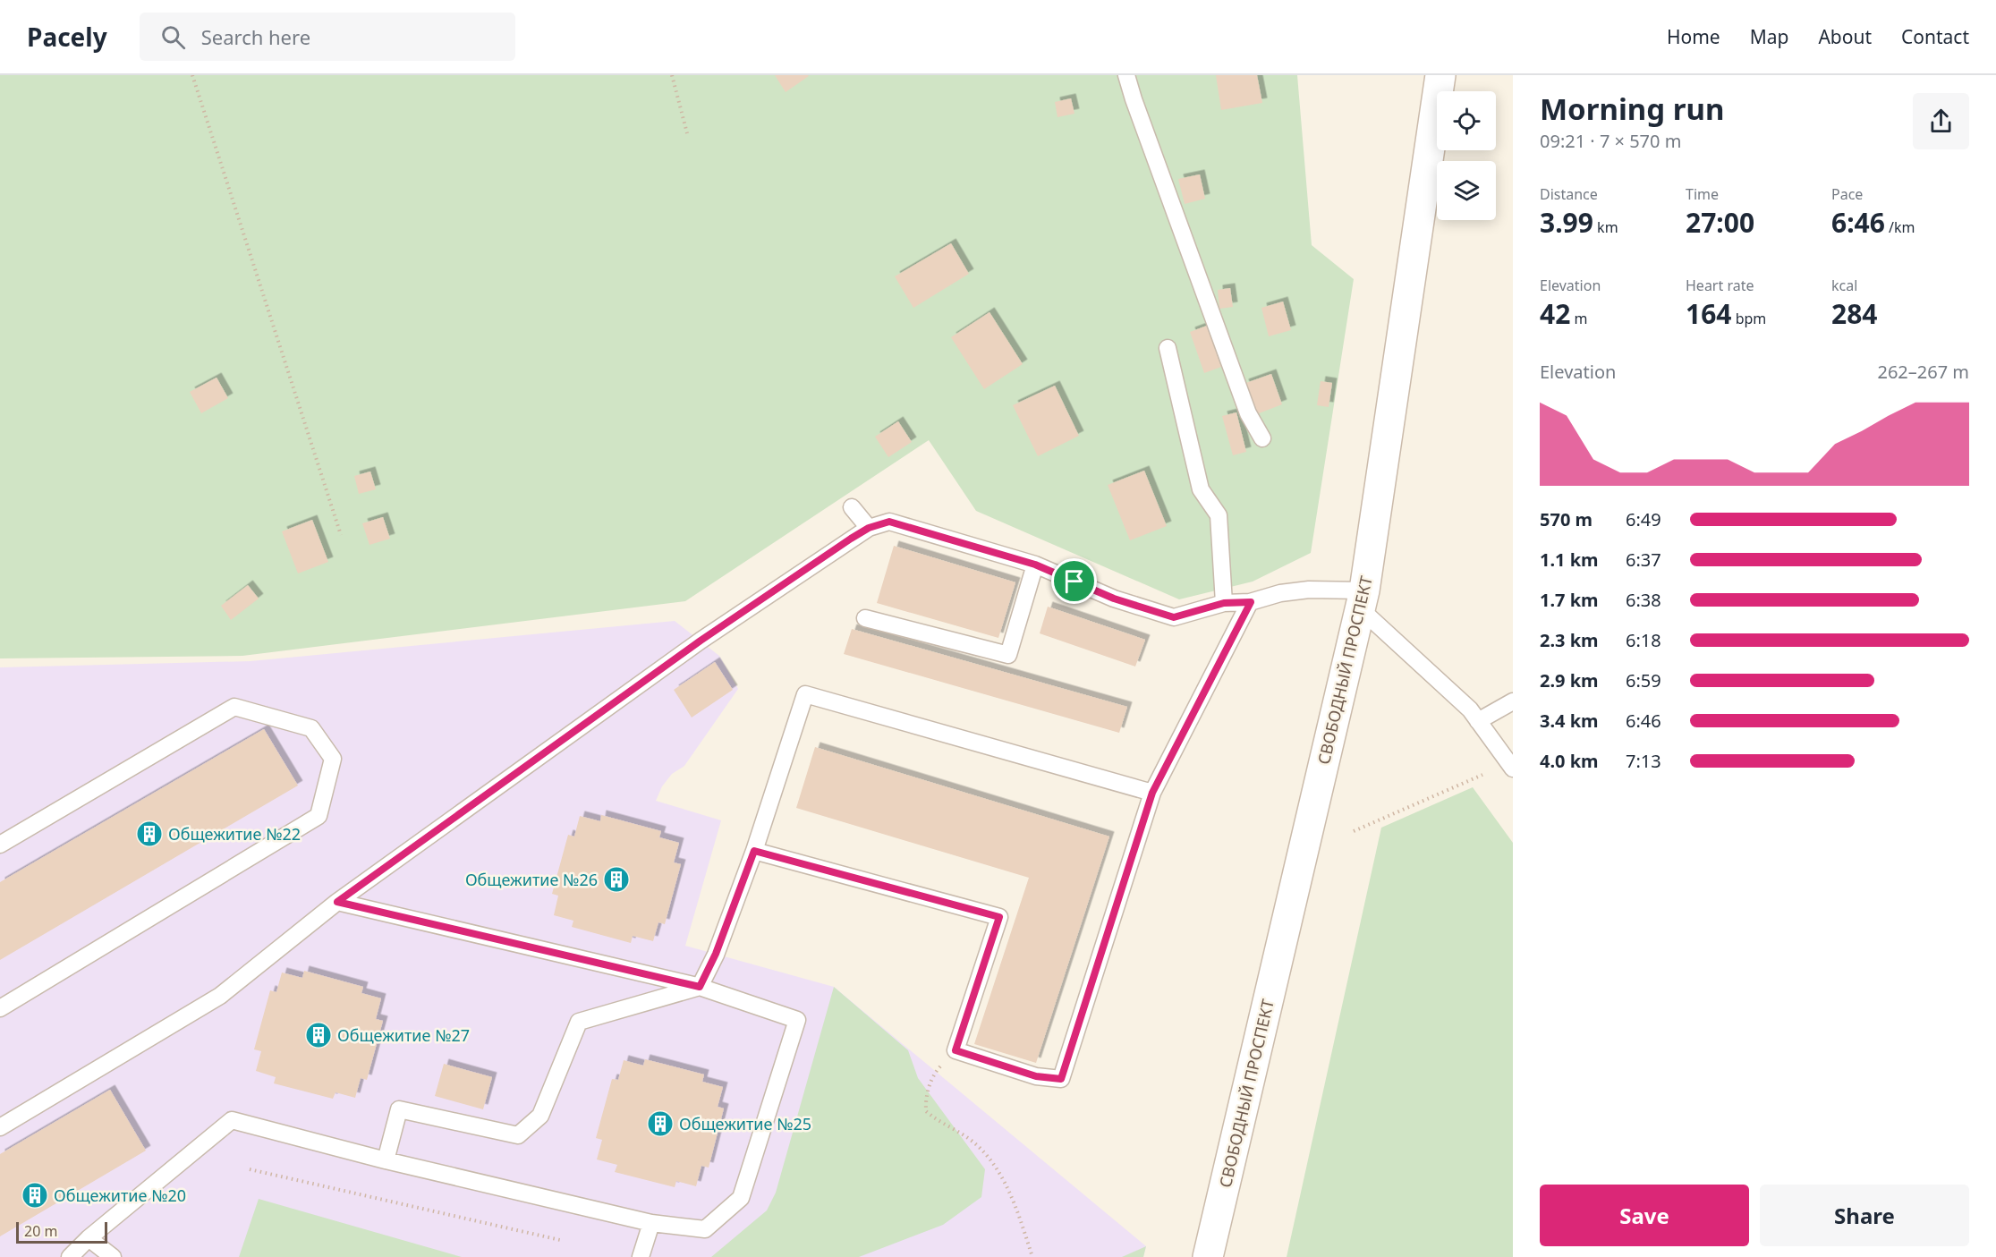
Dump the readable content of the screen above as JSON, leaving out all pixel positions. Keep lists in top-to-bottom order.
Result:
{
  "streets": {
    "main road": ["СВОБОДНЫЙ ПРОСПЕКТ"]
  },
  "places": {
    "building": [
      "Общежитие №22",
      "Общежитие №26",
      "Общежитие №27",
      "Общежитие №25",
      "Общежитие №20"
    ]
  },
  "scale_bar": "20 m",
  "page": {
    "header": "Pacely",
    "search": "Search here",
    "nav": [
      "Home",
      "Map",
      "About",
      "Contact"
    ],
    "heading": ["Morning run", "09:21 · 7 × 570 m"],
    "stats": [
      ["Distance", "3.99 km"],
      ["Time", "27:00"],
      ["Pace", "6:46 /km"],
      ["Elevation", "42 m"],
      ["Heart rate", "164 bpm"],
      ["kcal", "284"]
    ],
    "chart": ["Elevation", "262–267 m"],
    "list": [
      {
        "name": "570 m",
        "note": "6:49"
      },
      {
        "name": "1.1 km",
        "note": "6:37"
      },
      {
        "name": "1.7 km",
        "note": "6:38"
      },
      {
        "name": "2.3 km",
        "note": "6:18"
      },
      {
        "name": "2.9 km",
        "note": "6:59"
      },
      {
        "name": "3.4 km",
        "note": "6:46"
      },
      {
        "name": "4.0 km",
        "note": "7:13"
      }
    ],
    "buttons": ["Save", "Share"],
    "scale": "20 m"
  }
}
